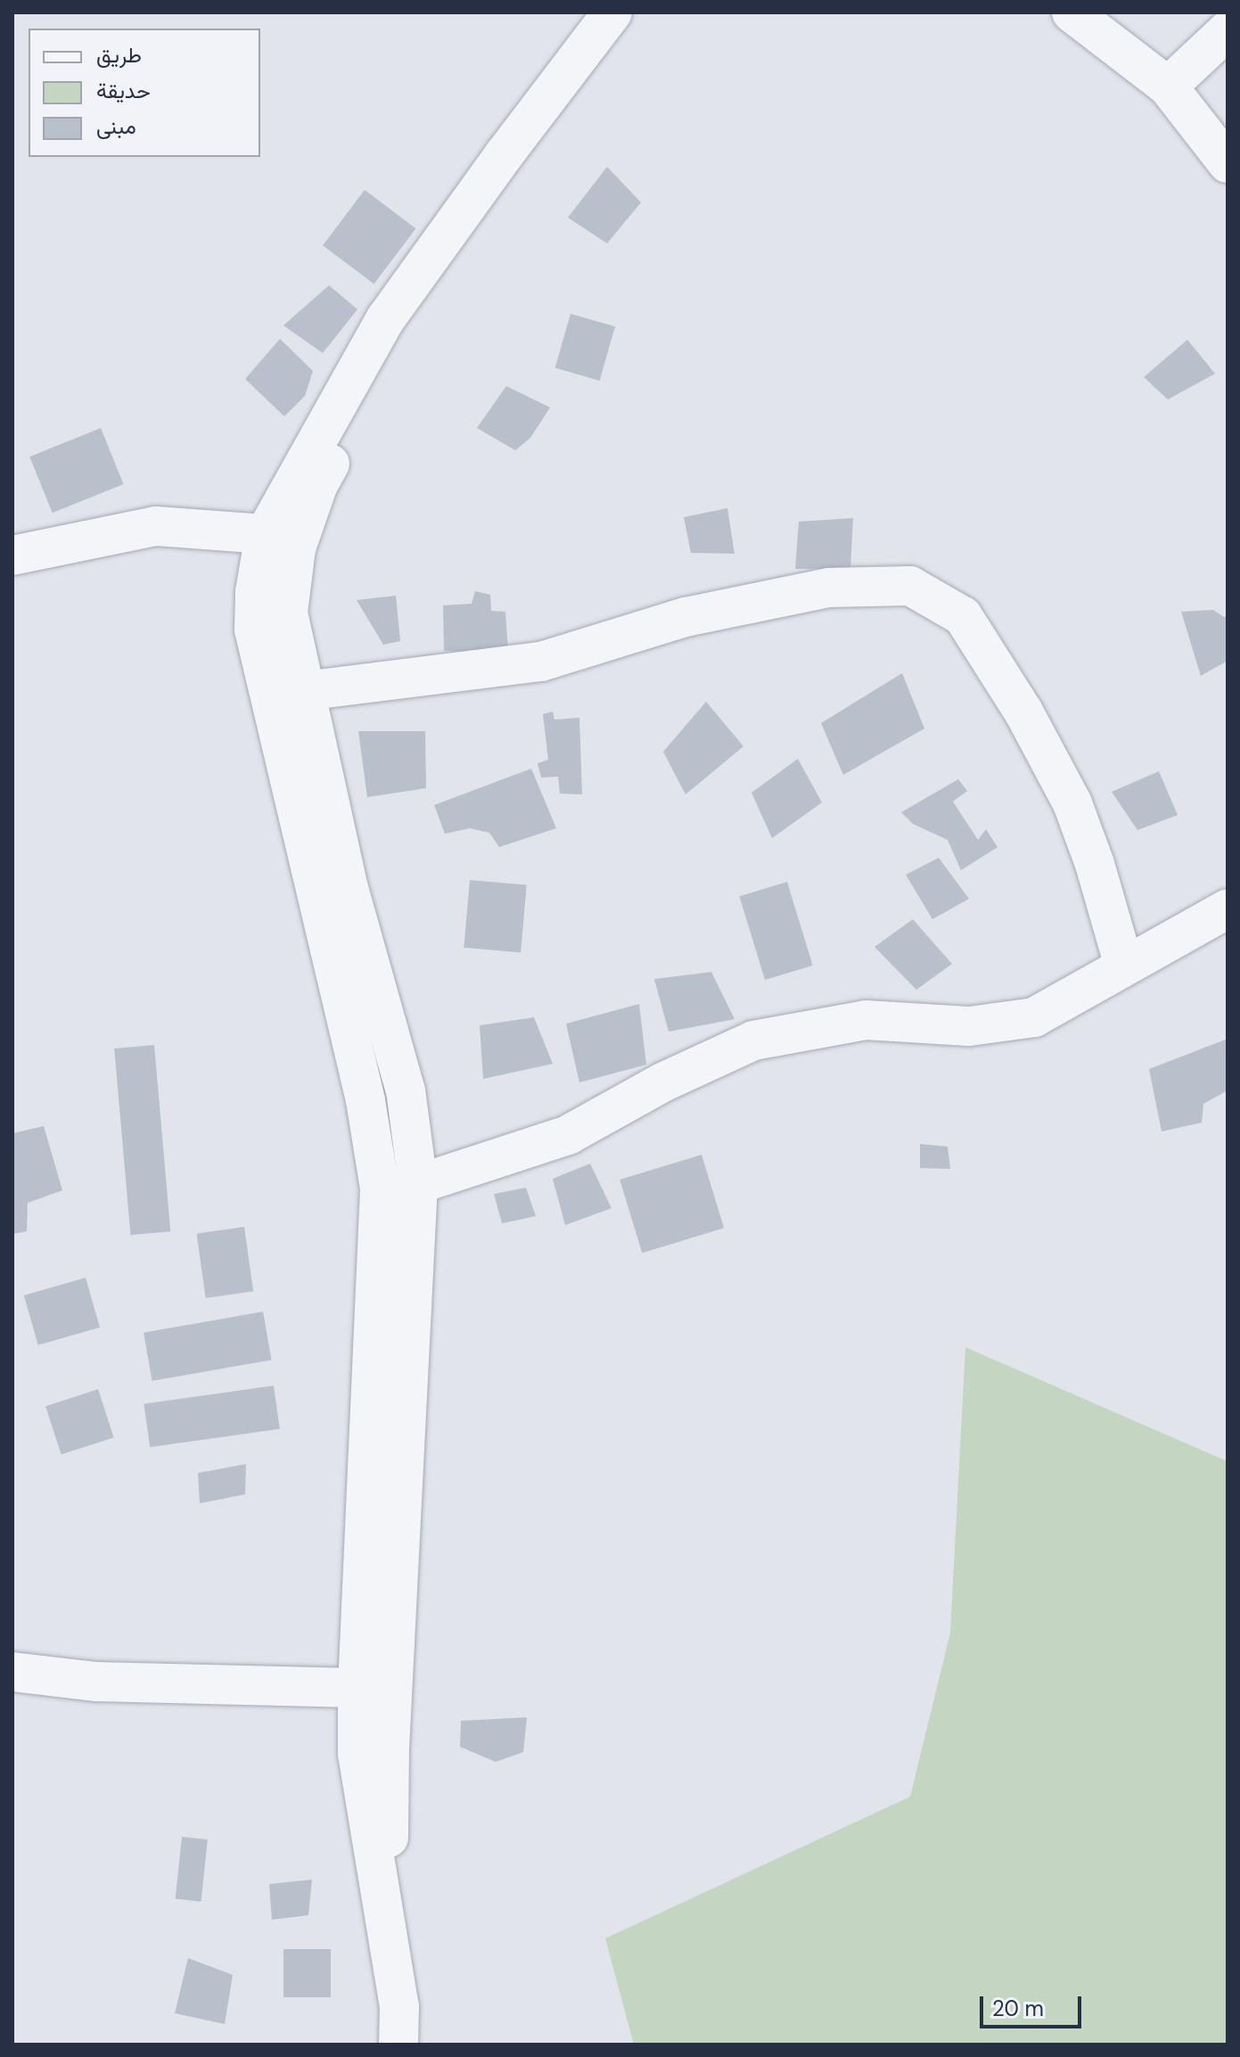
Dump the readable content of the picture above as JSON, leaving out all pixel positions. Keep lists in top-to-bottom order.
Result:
{
  "legend": ["طريق", "حديقة", "مبنى"],
  "scale_bar": "20 m"
}
